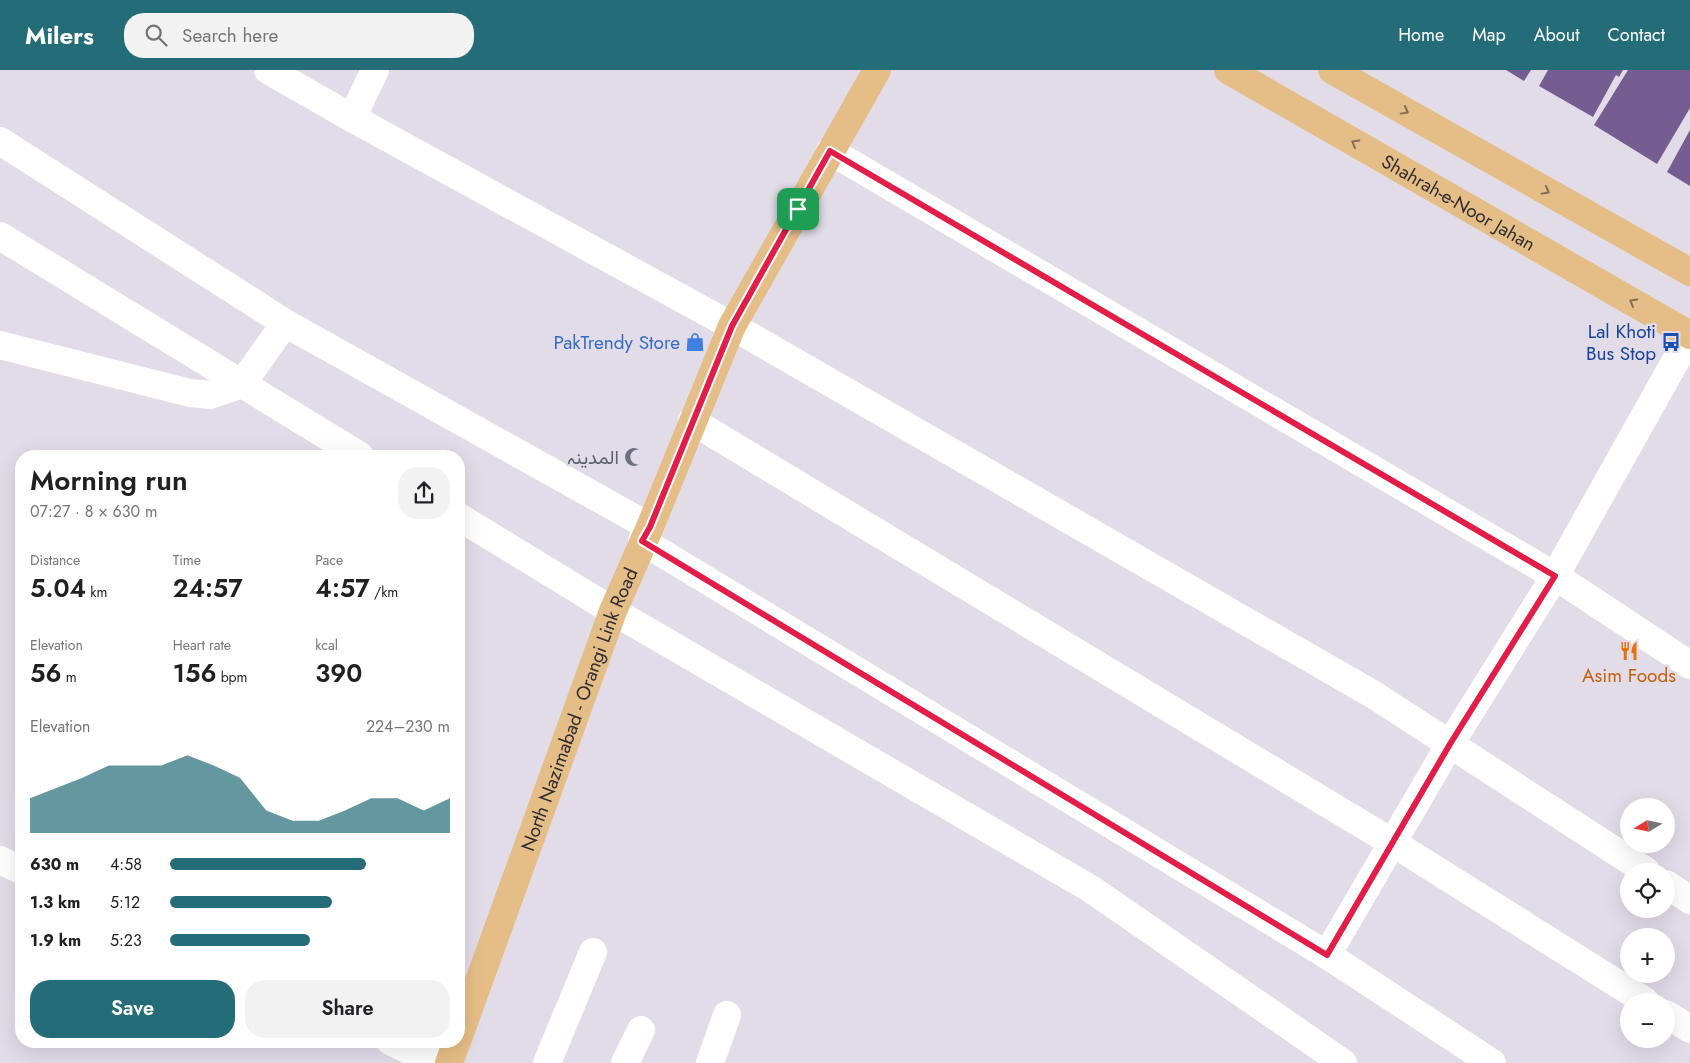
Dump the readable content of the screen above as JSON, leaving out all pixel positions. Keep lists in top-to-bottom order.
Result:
{
  "streets": {
    "main road": ["Shahrah-e-Noor Jahan", "North Nazimabad - Orangi Link Road"]
  },
  "places": {
    "shop": ["PakTrendy Store"],
    "bus stop": ["Lal Khoti Bus Stop"],
    "mosque": ["المدینہ"],
    "restaurant": ["Asim Foods"]
  },
  "north": "left",
  "page": {
    "header": "Milers",
    "search": "Search here",
    "nav": [
      "Home",
      "Map",
      "About",
      "Contact"
    ],
    "heading": ["Morning run", "07:27 · 8 × 630 m"],
    "stats": [
      ["Distance", "5.04 km"],
      ["Time", "24:57"],
      ["Pace", "4:57 /km"],
      ["Elevation", "56 m"],
      ["Heart rate", "156 bpm"],
      ["kcal", "390"]
    ],
    "chart": ["Elevation", "224–230 m"],
    "map_buttons": ["+", "−"],
    "list": [
      {
        "name": "630 m",
        "note": "4:58"
      },
      {
        "name": "1.3 km",
        "note": "5:12"
      },
      {
        "name": "1.9 km",
        "note": "5:23"
      }
    ],
    "buttons": ["Save", "Share"]
  }
}
